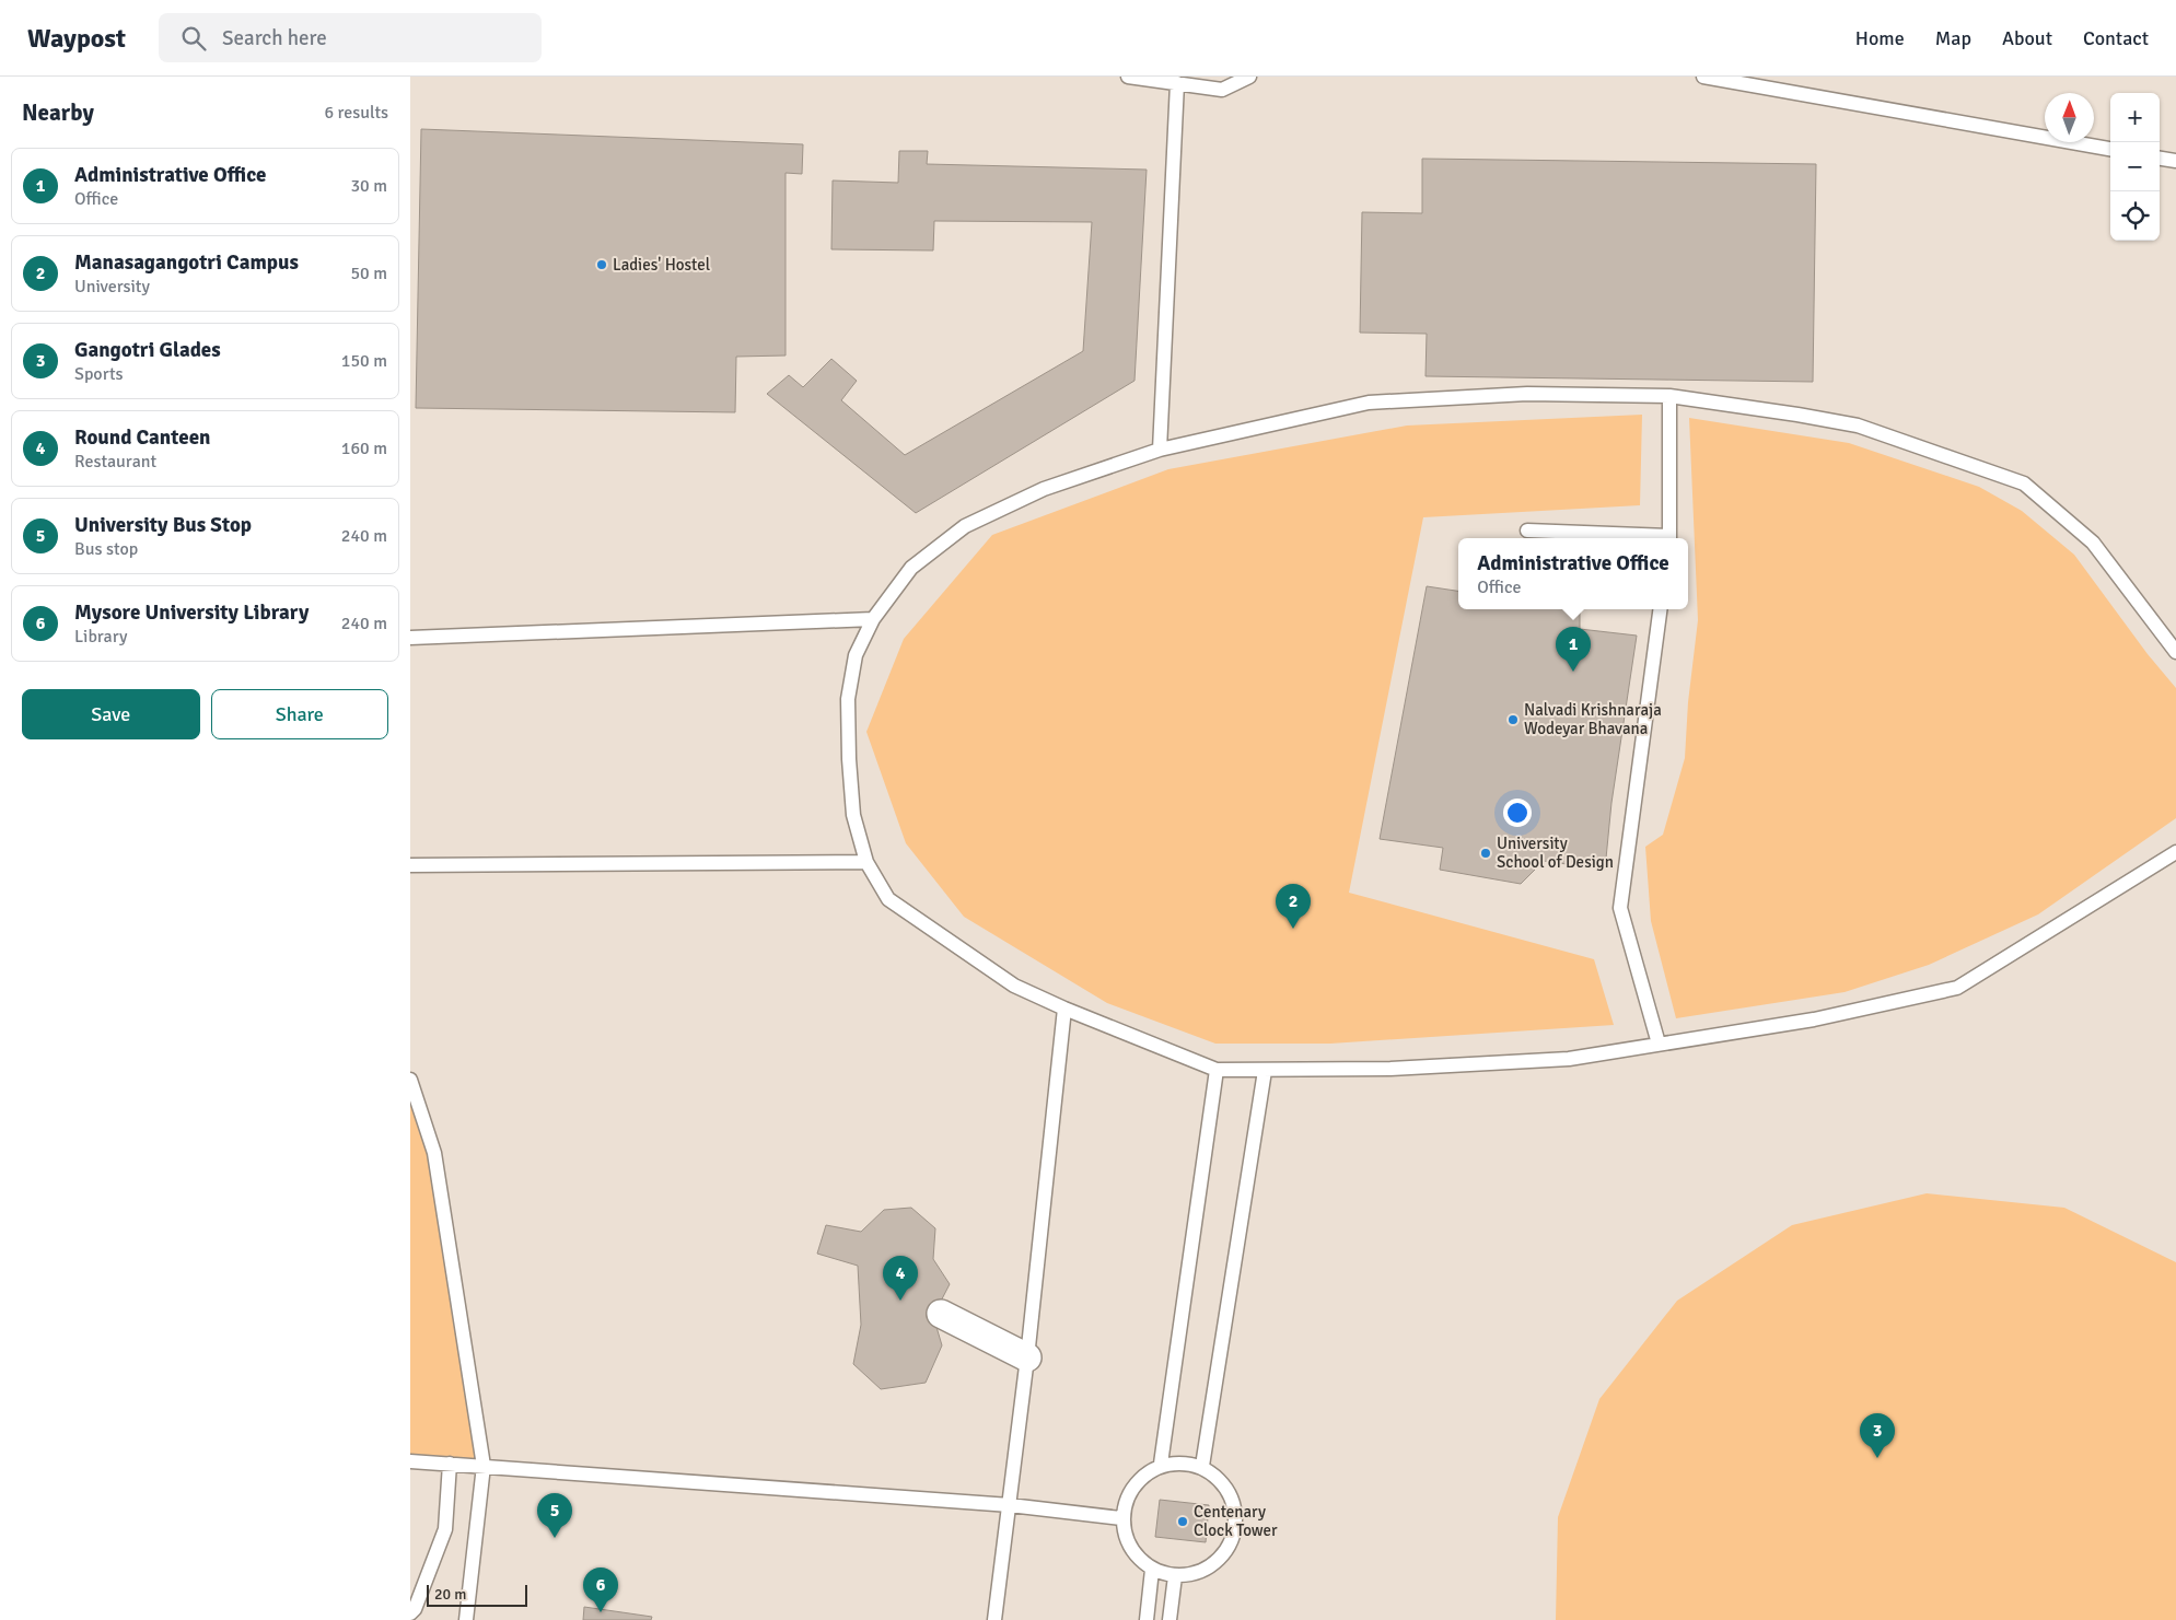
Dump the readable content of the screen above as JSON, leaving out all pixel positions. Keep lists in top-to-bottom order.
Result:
{
  "places": [
    "Ladies' Hostel",
    "Nalvadi Krishnaraja Wodeyar Bhavana",
    "University School of Design",
    "Centenary Clock Tower"
  ],
  "scale_bar": "20 m",
  "north": "top",
  "page": {
    "header": "Waypost",
    "search": "Search here",
    "nav": [
      "Home",
      "Map",
      "About",
      "Contact"
    ],
    "heading": ["Nearby", "6 results"],
    "map_buttons": ["+", "−"],
    "list": [
      {
        "mark": "1",
        "name": "Administrative Office",
        "note": "Office",
        "value": "30 m"
      },
      {
        "mark": "2",
        "name": "Manasagangotri Campus",
        "note": "University",
        "value": "50 m"
      },
      {
        "mark": "3",
        "name": "Gangotri Glades",
        "note": "Sports",
        "value": "150 m"
      },
      {
        "mark": "4",
        "name": "Round Canteen",
        "note": "Restaurant",
        "value": "160 m"
      },
      {
        "mark": "5",
        "name": "University Bus Stop",
        "note": "Bus stop",
        "value": "240 m"
      },
      {
        "mark": "6",
        "name": "Mysore University Library",
        "note": "Library",
        "value": "240 m"
      }
    ],
    "popup": ["Administrative Office", "Office"],
    "pins": [
      "1",
      "2",
      "4",
      "3",
      "5",
      "6"
    ],
    "buttons": ["Save", "Share"],
    "scale": "20 m"
  }
}
